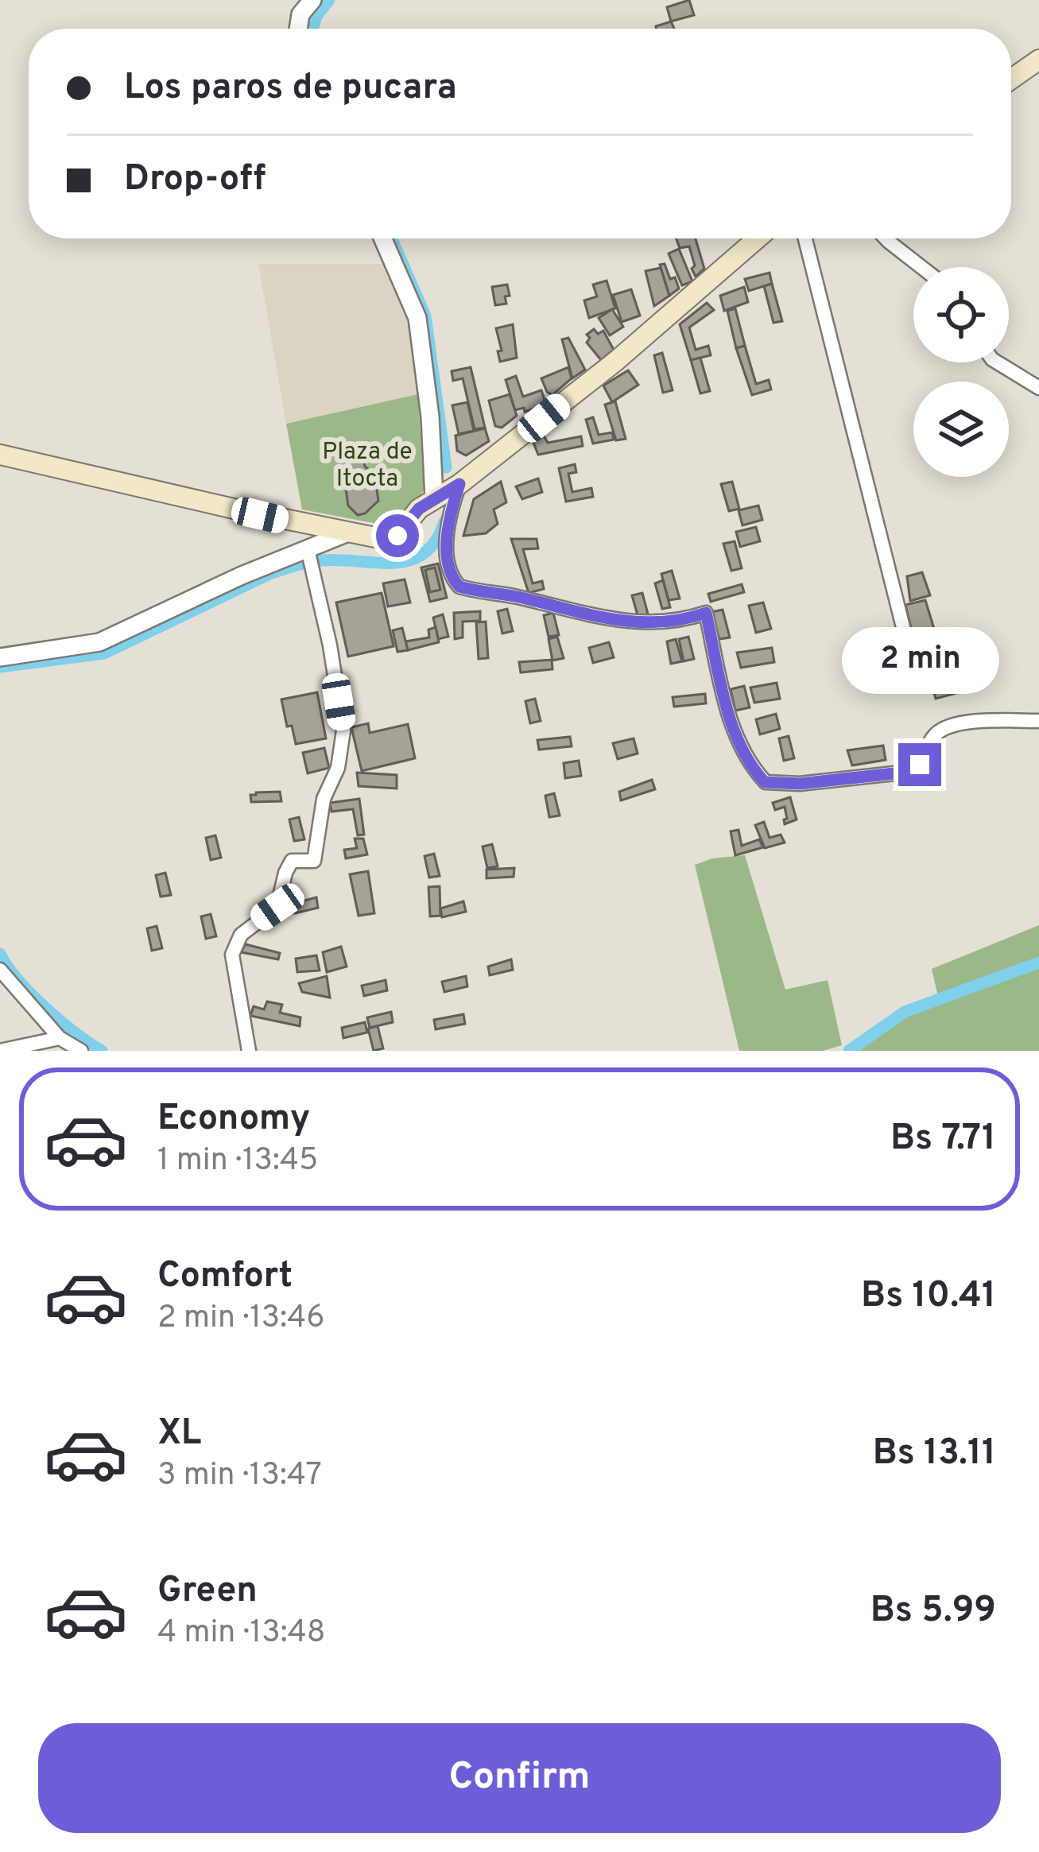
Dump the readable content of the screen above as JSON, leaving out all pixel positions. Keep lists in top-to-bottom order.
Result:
{
  "parks": ["Plaza de Itocta"],
  "page": {
    "banner": ["Los paros de pucara", "Drop-off"],
    "bubble": "2 min",
    "list": [
      {
        "name": "Economy",
        "note": "1 min · 13:45",
        "value": "Bs 7.71"
      },
      {
        "name": "Comfort",
        "note": "2 min · 13:46",
        "value": "Bs 10.41"
      },
      {
        "name": "XL",
        "note": "3 min · 13:47",
        "value": "Bs 13.11"
      },
      {
        "name": "Green",
        "note": "4 min · 13:48",
        "value": "Bs 5.99"
      }
    ],
    "buttons": "Confirm"
  }
}
